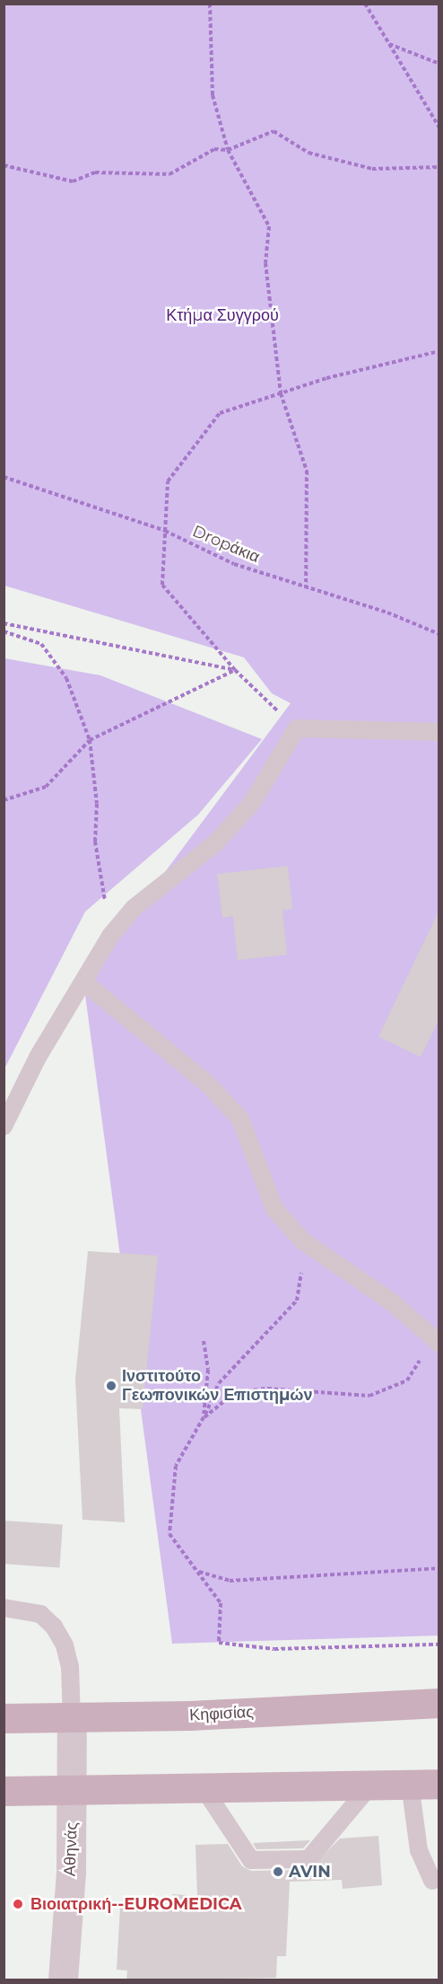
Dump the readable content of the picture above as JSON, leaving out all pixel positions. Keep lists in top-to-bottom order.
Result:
{
  "streets": {
    "main road": ["Κηφισίας"],
    "street": ["Αθηνάς"],
    "path": ["Dropάκια"]
  },
  "crossings": [
    ["Κηφισίας", "Αθηνάς"]
  ],
  "parks": ["Κτήμα Συγγρού"],
  "places": ["Ινστιτούτο Γεωπονικών Επιστημών", "AVIN", "Βιοιατρική--EUROMEDICA"]
}
